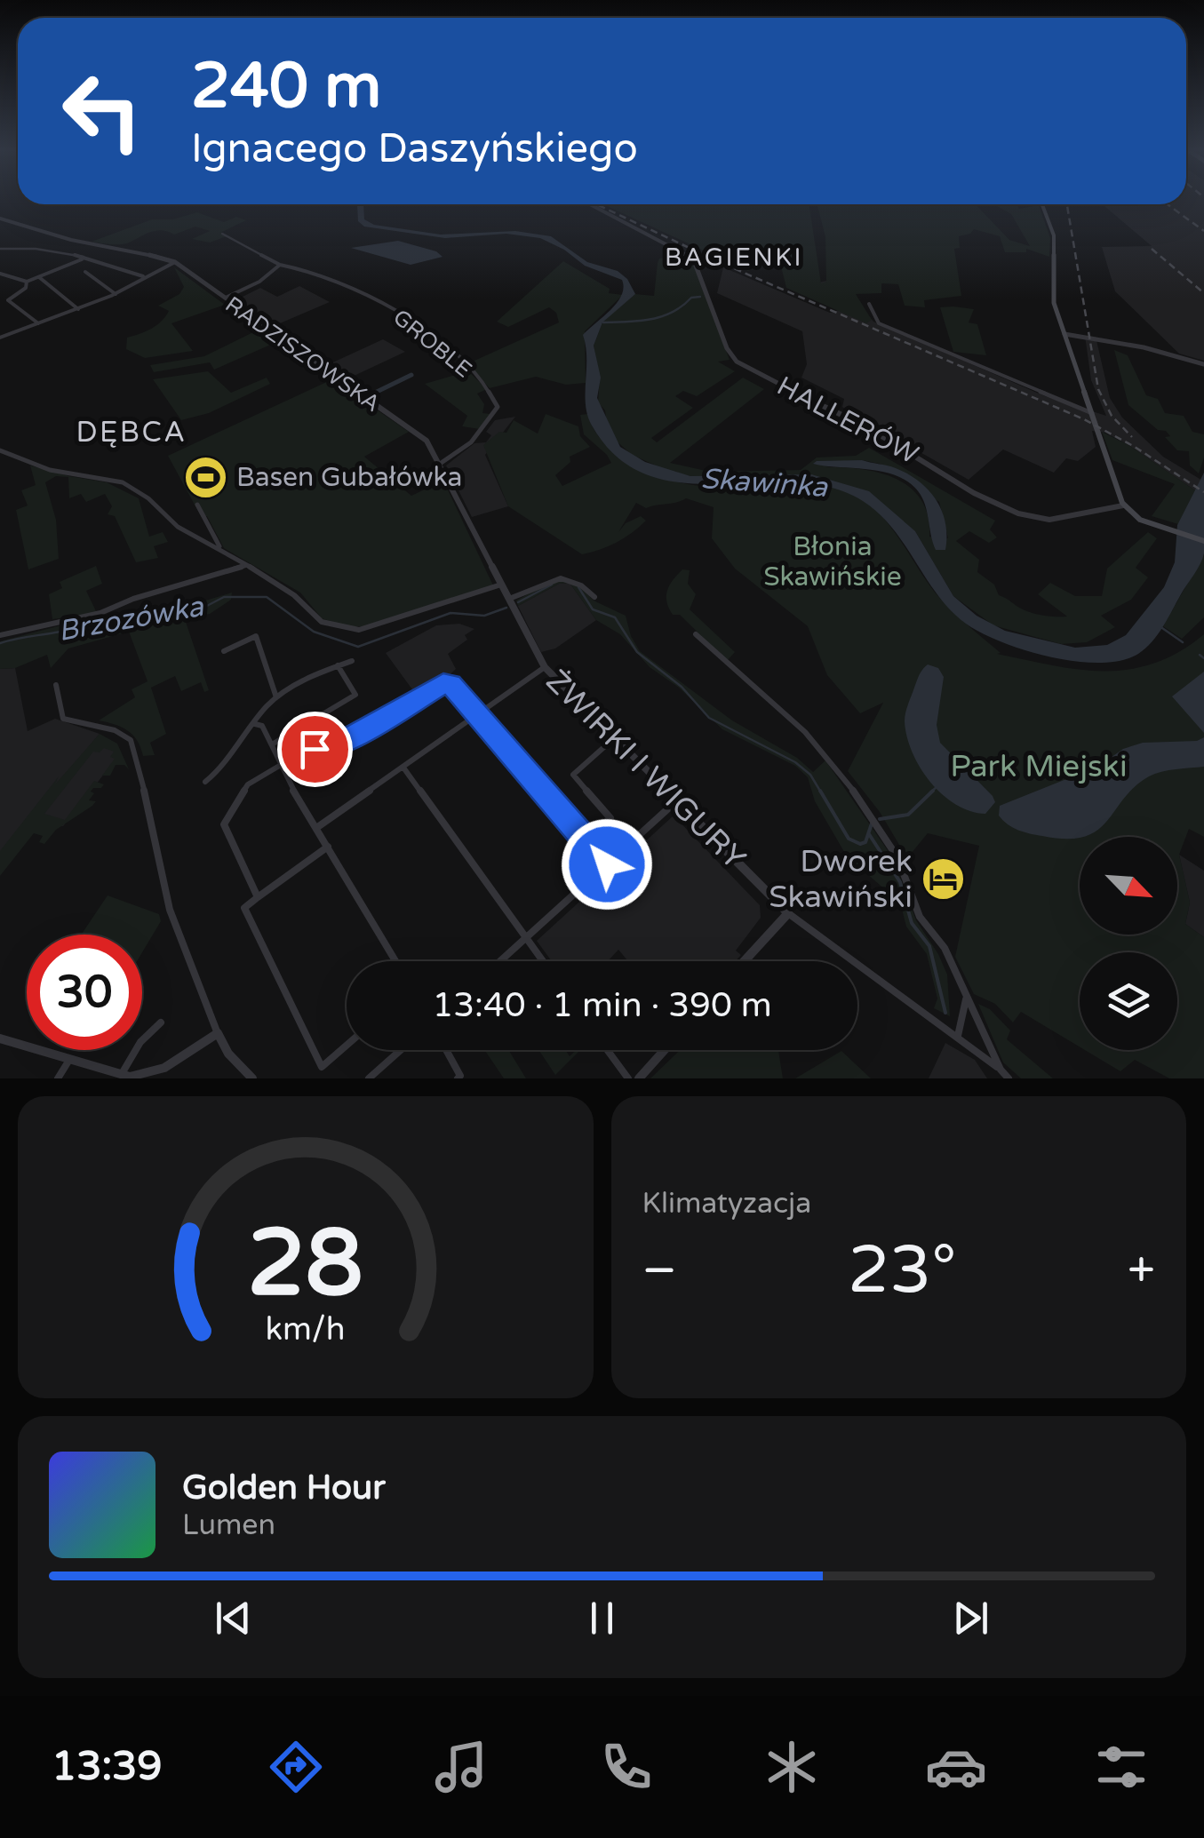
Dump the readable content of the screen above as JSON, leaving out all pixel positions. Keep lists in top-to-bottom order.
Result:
{
  "streets": {
    "street": [
      "GROBLE",
      "RADZISZOWSKA",
      "HALLERÓW",
      "ŻWIRKI I WIGURY"
    ]
  },
  "crossings": [
    ["GROBLE", "RADZISZOWSKA"],
    ["RADZISZOWSKA", "ŻWIRKI I WIGURY"]
  ],
  "districts": ["BAGIENKI", "DĘBCA"],
  "water": ["Skawinka", "Brzozówka"],
  "parks": ["Błonia Skawińskie", "Park Miejski"],
  "places": {
    "sports": ["Basen Gubałówka"],
    "hotel": ["Dworek Skawiński"]
  },
  "north": "bottom right",
  "page": {
    "turn": ["240 m", "Ignacego Daszyńskiego"],
    "limit": "30",
    "trip": "13:40 · 1 min · 390 m",
    "tile": "Klimatyzacja",
    "heat": ["−", "23°", "+"],
    "song": ["Golden Hour", "Lumen"],
    "tabs": "13:39",
    "gauge": ["28", "km/h"]
  }
}
